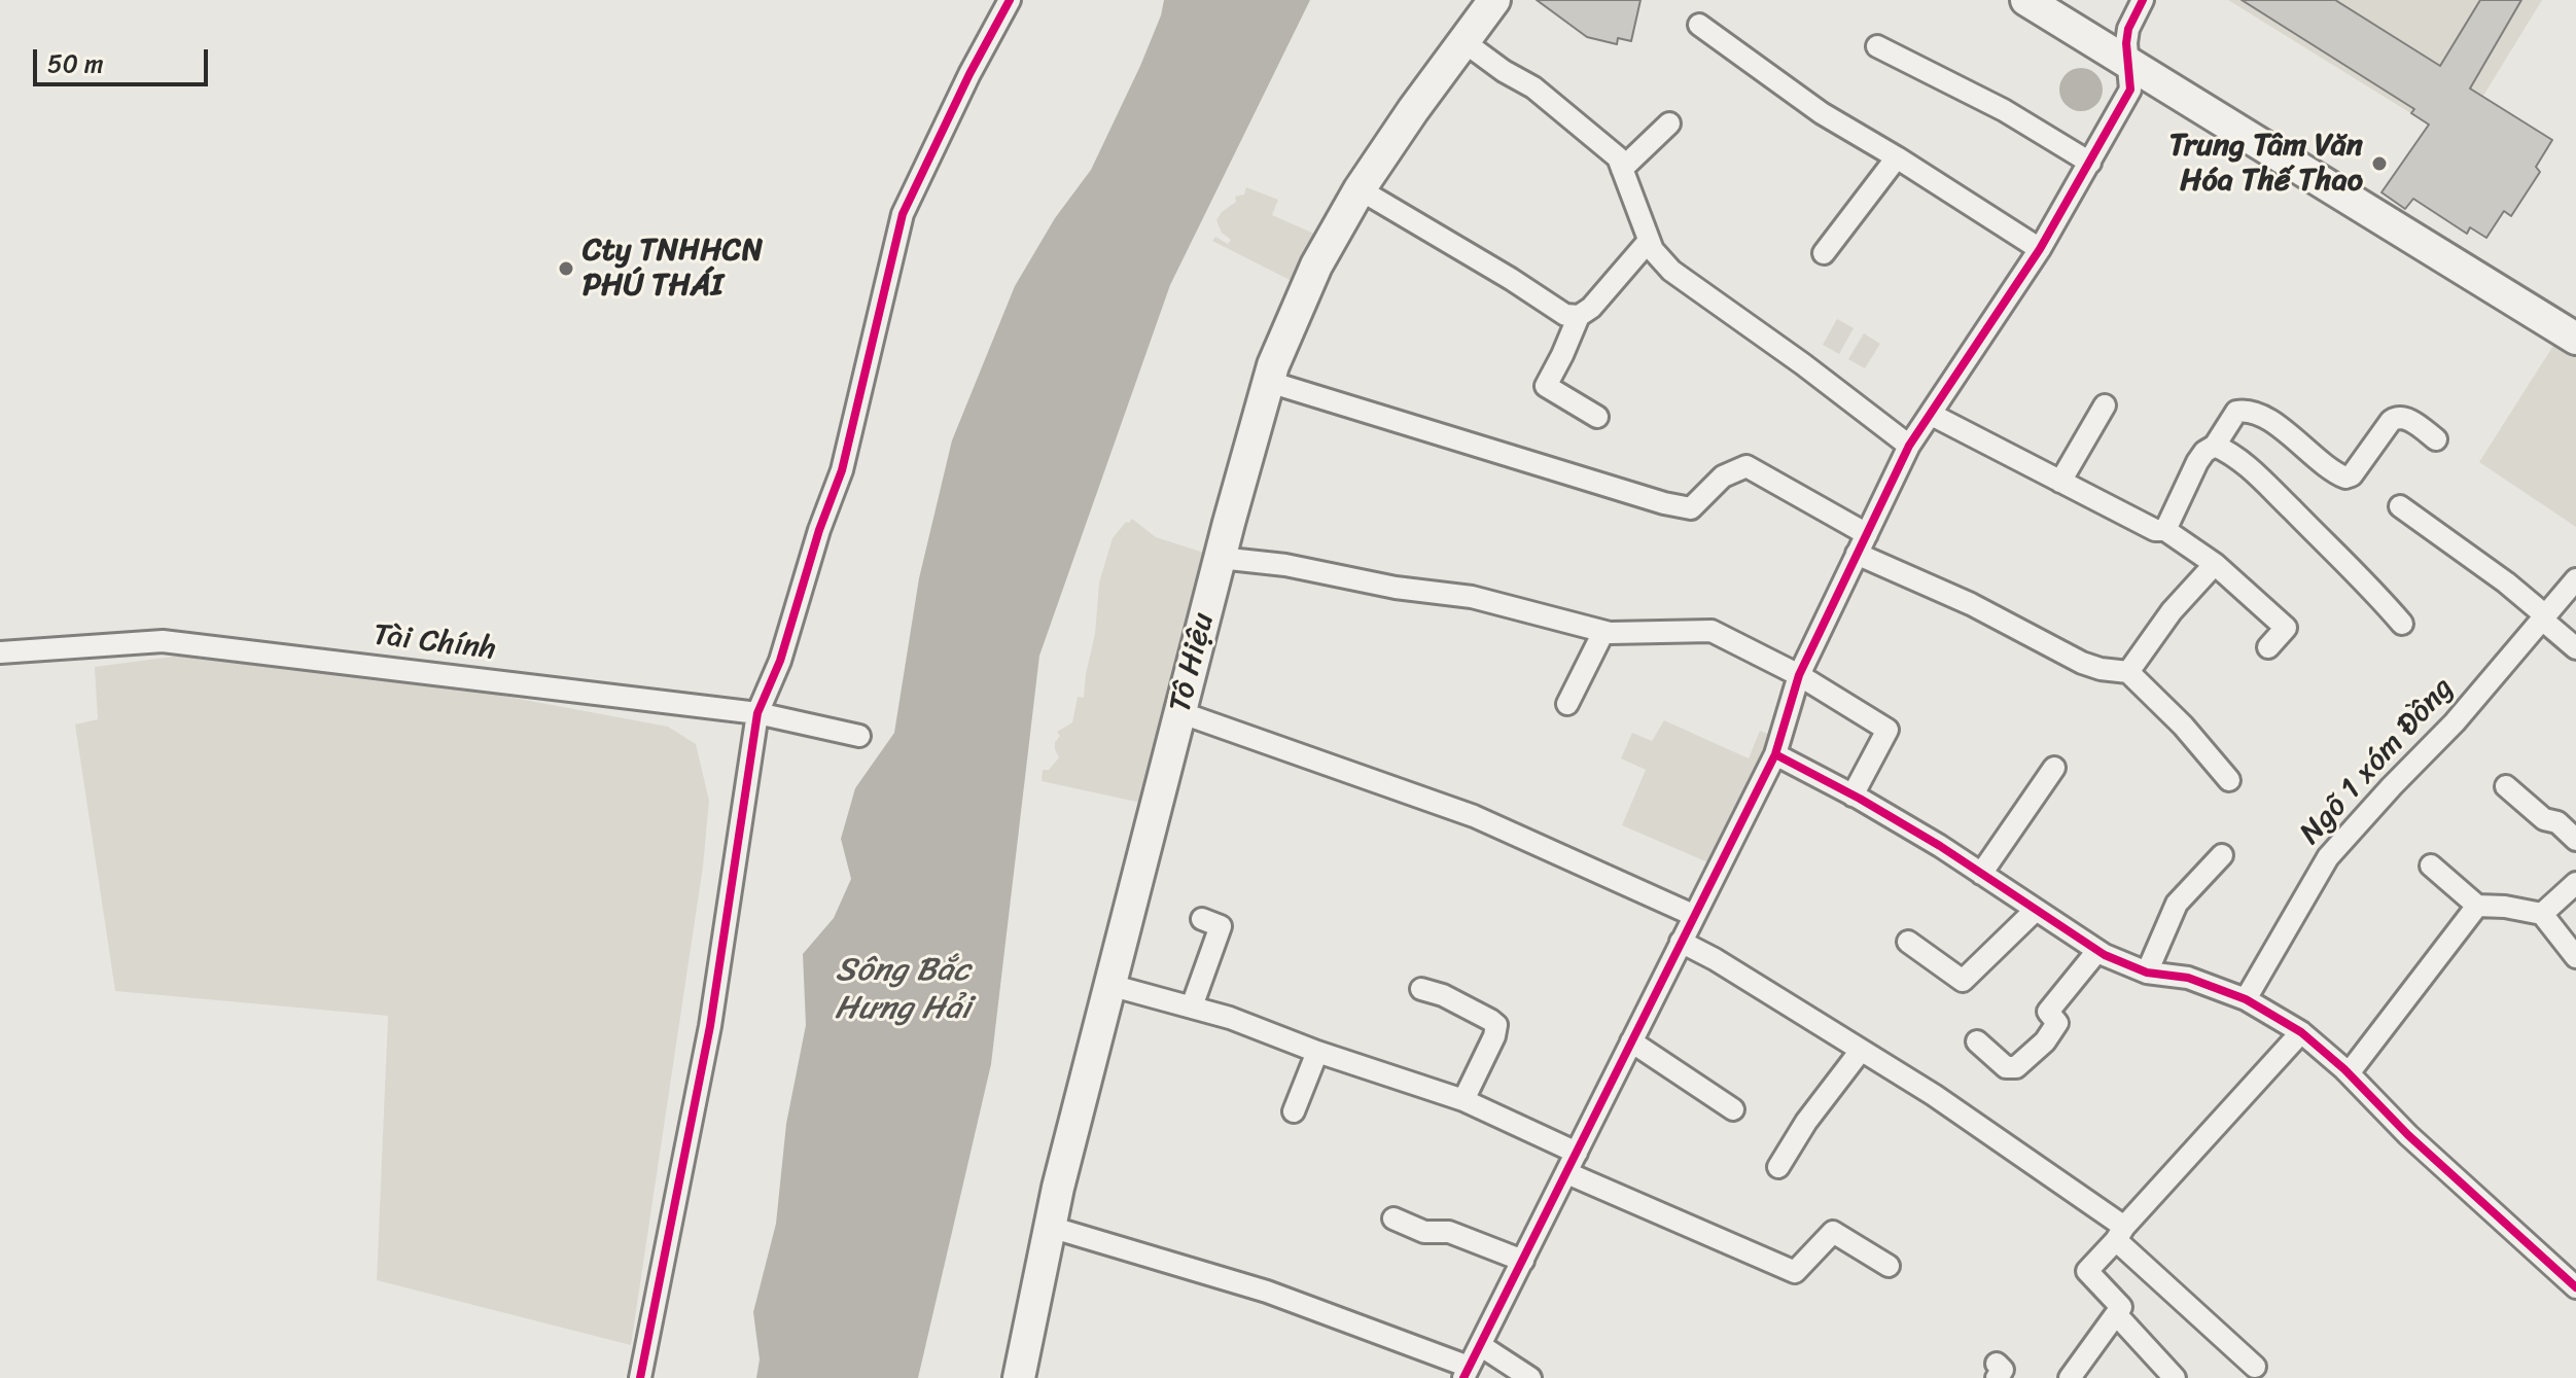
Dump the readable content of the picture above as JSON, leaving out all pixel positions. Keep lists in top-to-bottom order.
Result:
{
  "streets": {
    "main road": ["Tô Hiệu"],
    "street": ["Tài Chính", "Ngõ 1 xóm Đồng"]
  },
  "water": ["Sông Bắc Hưng Hải"],
  "places": ["Trung Tâm Văn Hóa Thế Thao", "Cty TNHHCN PHÚ THÁI"],
  "scale_bar": "50 m"
}
